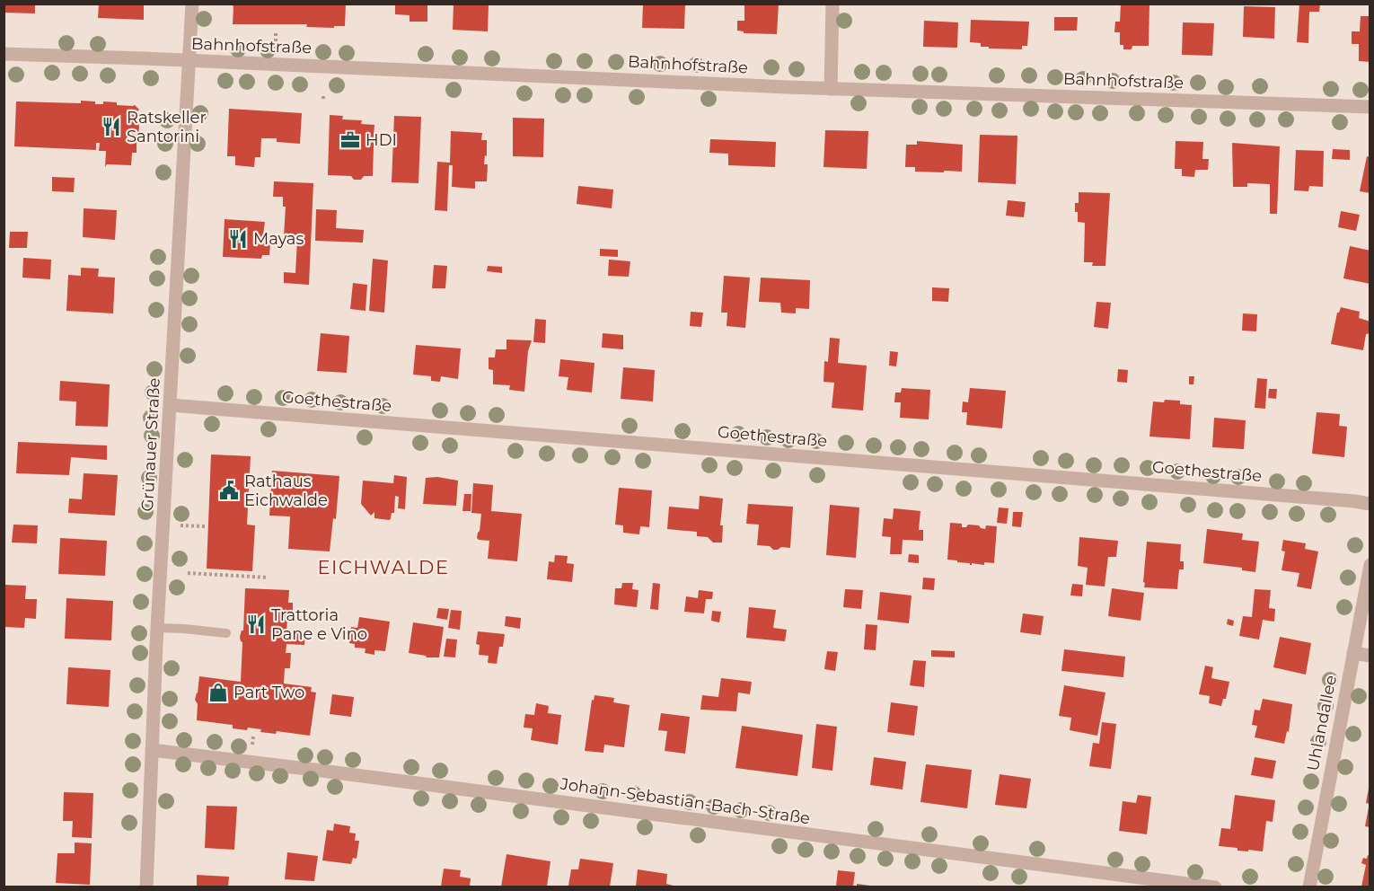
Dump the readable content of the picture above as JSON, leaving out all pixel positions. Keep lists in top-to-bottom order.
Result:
{
  "streets": {
    "street": [
      "Bahnhofstraße",
      "Goethestraße",
      "Grünauer Straße",
      "Uhlandallee",
      "Johann-Sebastian-Bach-Straße"
    ]
  },
  "crossings": [
    ["Bahnhofstraße", "Grünauer Straße"],
    ["Goethestraße", "Grünauer Straße"],
    ["Grünauer Straße", "Johann-Sebastian-Bach-Straße"]
  ],
  "districts": ["EICHWALDE"],
  "places": {
    "restaurant": ["Ratskeller Santorini", "Mayas", "Trattoria Pane e Vino"],
    "office": ["HDI"],
    "public building": ["Rathaus Eichwalde"],
    "shop": ["Part Two"]
  }
}
